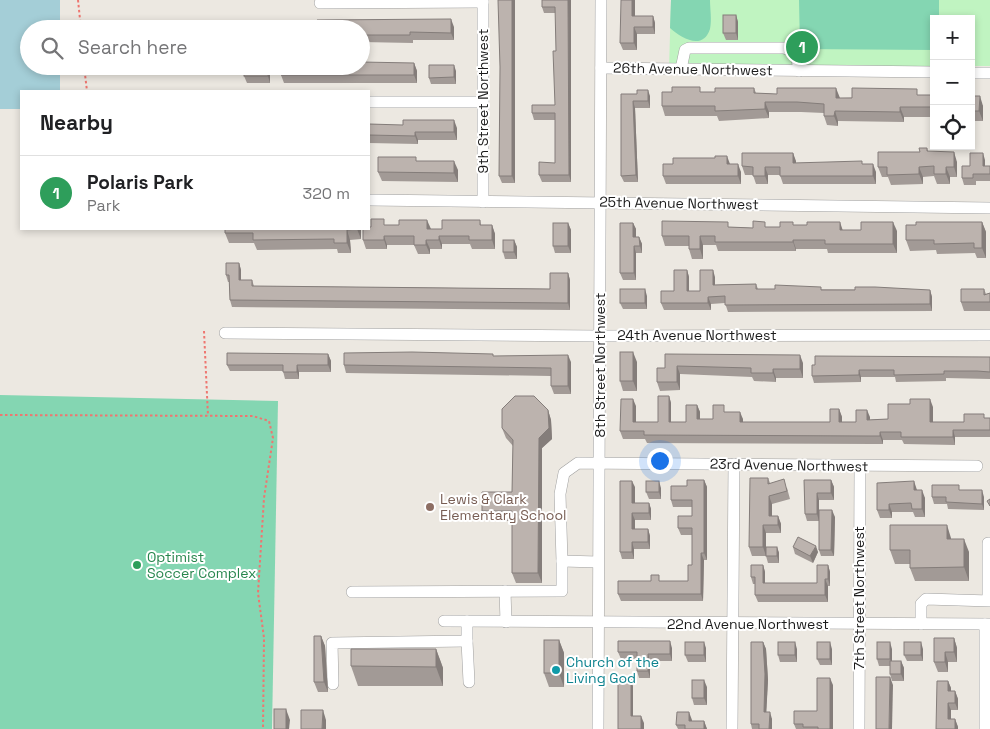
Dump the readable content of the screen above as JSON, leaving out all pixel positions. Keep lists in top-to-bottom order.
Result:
{
  "streets": {
    "street": [
      "26th Avenue Northwest",
      "9th Street Northwest",
      "25th Avenue Northwest",
      "24th Avenue Northwest",
      "8th Street Northwest",
      "23rd Avenue Northwest",
      "7th Street Northwest",
      "22nd Avenue Northwest"
    ]
  },
  "crossings": [
    ["26th Avenue Northwest", "8th Street Northwest"],
    ["9th Street Northwest", "25th Avenue Northwest"],
    ["25th Avenue Northwest", "8th Street Northwest"],
    ["24th Avenue Northwest", "8th Street Northwest"],
    ["8th Street Northwest", "23rd Avenue Northwest"],
    ["8th Street Northwest", "22nd Avenue Northwest"],
    ["23rd Avenue Northwest", "7th Street Northwest"],
    ["7th Street Northwest", "22nd Avenue Northwest"]
  ],
  "places": ["Lewis & Clark Elementary School", "Optimist Soccer Complex", "Church of the Living God"],
  "page": {
    "map_buttons": ["+", "−"],
    "search": "Search here",
    "pins": "1",
    "heading": "Nearby",
    "list": [
      {
        "mark": "1",
        "name": "Polaris Park",
        "note": "Park",
        "value": "320 m"
      }
    ]
  }
}
